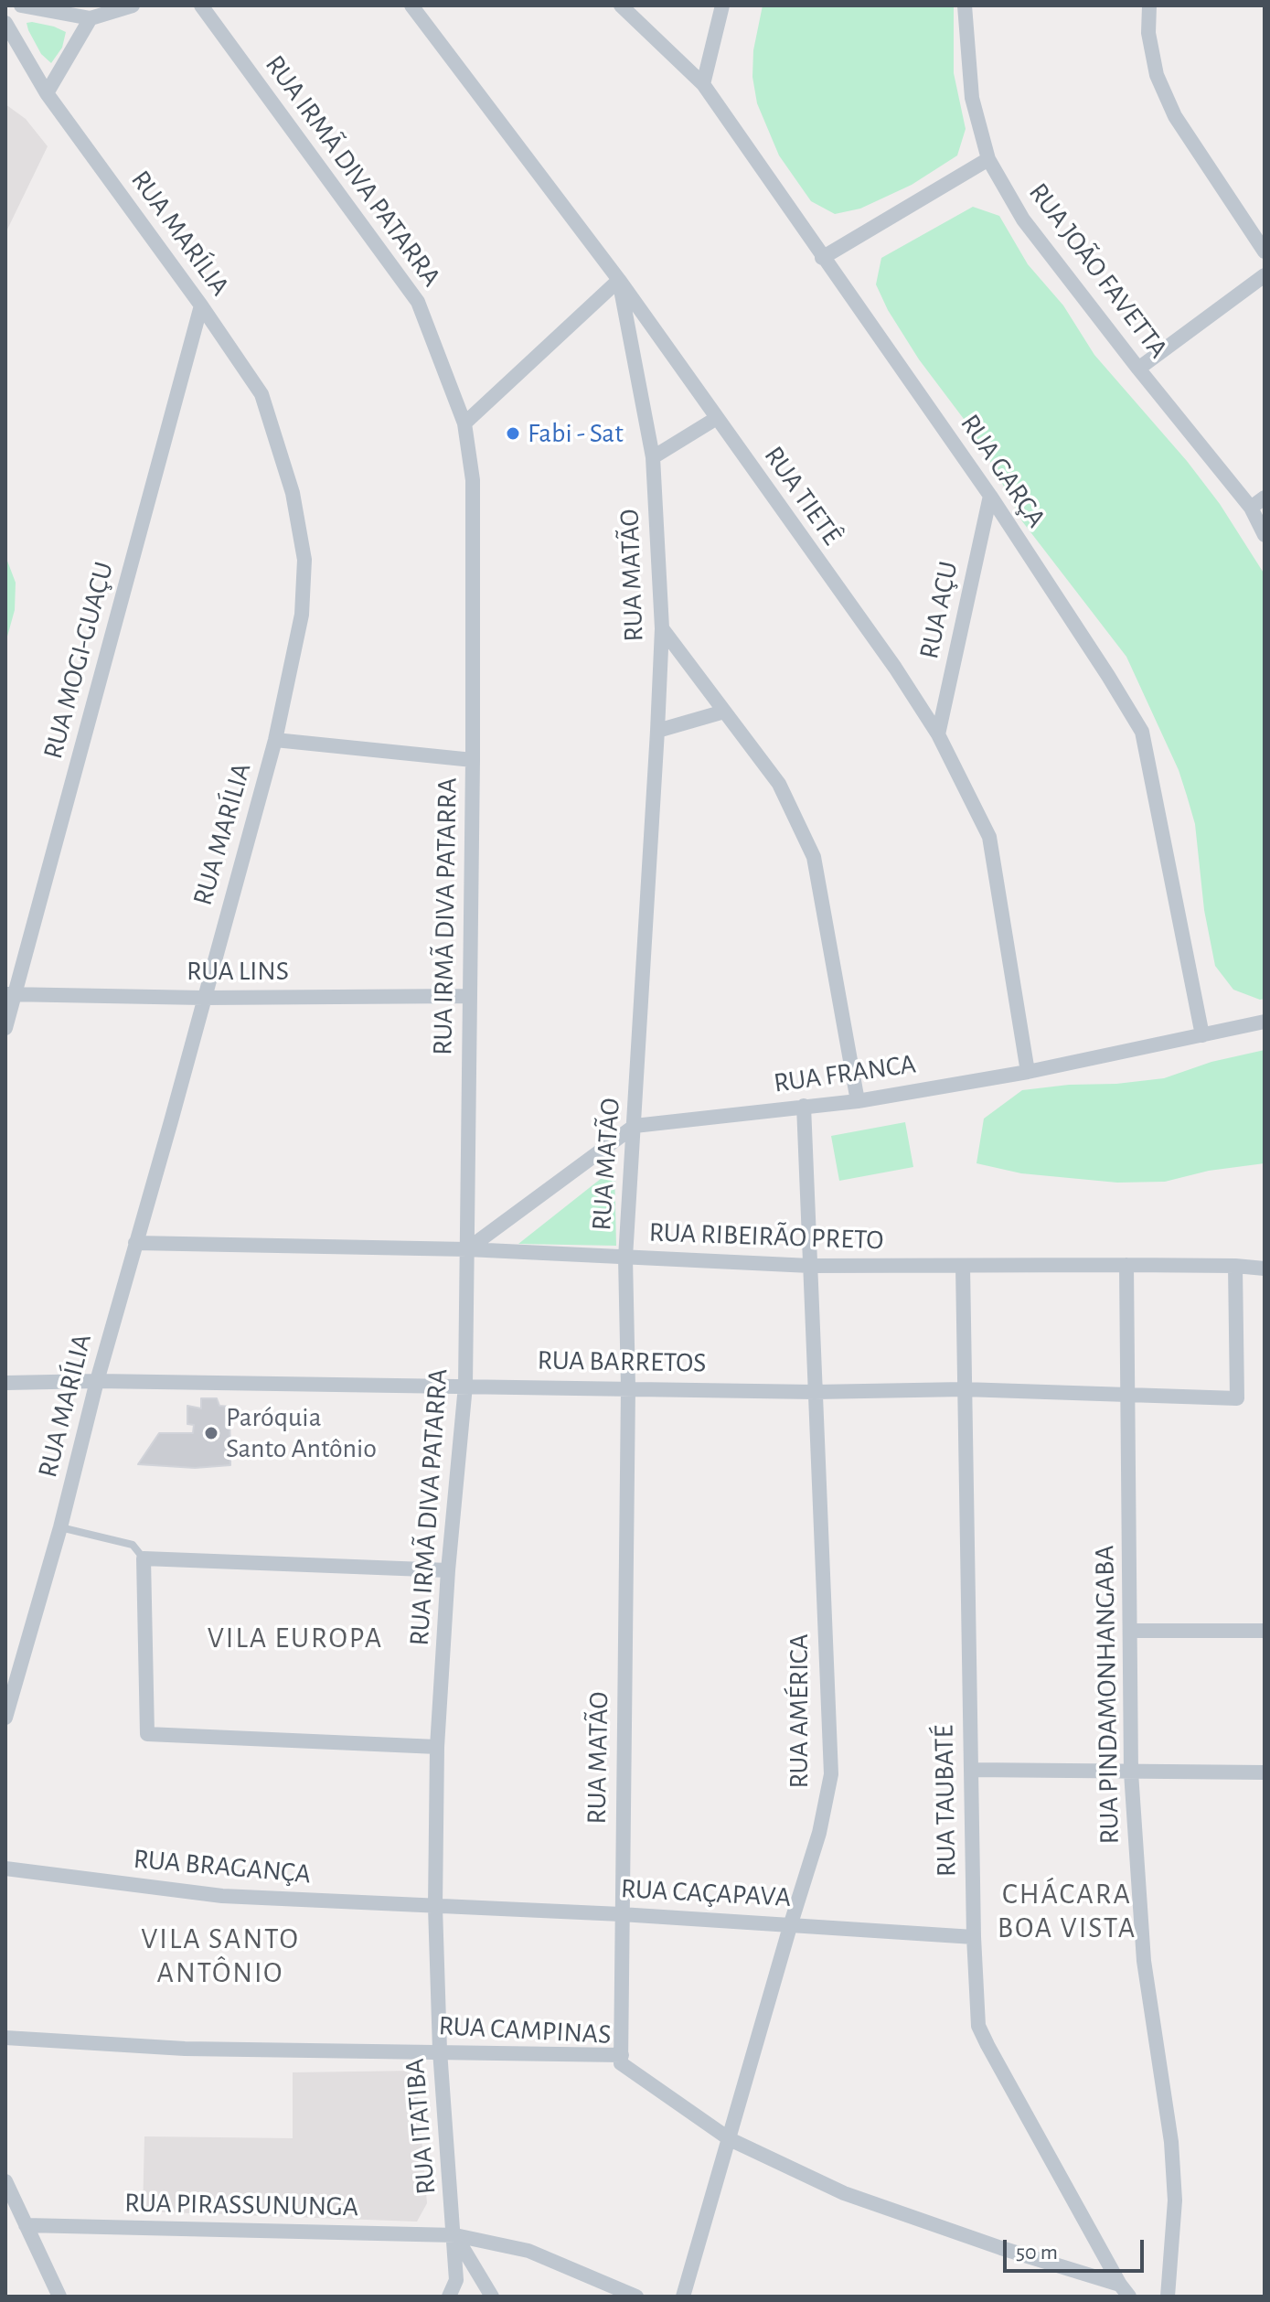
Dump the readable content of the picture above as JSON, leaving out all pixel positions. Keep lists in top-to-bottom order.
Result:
{
  "streets": {
    "street": [
      "RUA IRMÃ DIVA PATARRA",
      "RUA MARÍLIA",
      "RUA JOÃO FAVETTA",
      "RUA GARÇA",
      "RUA TIETÊ",
      "RUA MATÃO",
      "RUA AÇU",
      "RUA MOGI-GUAÇU",
      "RUA LINS",
      "RUA FRANCA",
      "RUA RIBEIRÃO PRETO",
      "RUA BARRETOS",
      "RUA PINDAMONHANGABA",
      "RUA AMÉRICA",
      "RUA TAUBATÉ",
      "RUA BRAGANÇA",
      "RUA CAÇAPAVA",
      "RUA CAMPINAS",
      "RUA ITATIBA",
      "RUA PIRASSUNUNGA"
    ]
  },
  "crossings": [
    ["RUA IRMÃ DIVA PATARRA", "RUA LINS"],
    ["RUA IRMÃ DIVA PATARRA", "RUA FRANCA"],
    ["RUA IRMÃ DIVA PATARRA", "RUA RIBEIRÃO PRETO"],
    ["RUA IRMÃ DIVA PATARRA", "RUA BARRETOS"],
    ["RUA IRMÃ DIVA PATARRA", "RUA BRAGANÇA"],
    ["RUA IRMÃ DIVA PATARRA", "RUA CAÇAPAVA"],
    ["RUA IRMÃ DIVA PATARRA", "RUA ITATIBA"],
    ["RUA MARÍLIA", "RUA MOGI-GUAÇU"],
    ["RUA MARÍLIA", "RUA LINS"],
    ["RUA MARÍLIA", "RUA RIBEIRÃO PRETO"],
    ["RUA MARÍLIA", "RUA BARRETOS"],
    ["RUA GARÇA", "RUA AÇU"],
    ["RUA GARÇA", "RUA FRANCA"],
    ["RUA TIETÊ", "RUA MATÃO"],
    ["RUA TIETÊ", "RUA AÇU"],
    ["RUA TIETÊ", "RUA FRANCA"],
    ["RUA MATÃO", "RUA FRANCA"],
    ["RUA MATÃO", "RUA RIBEIRÃO PRETO"],
    ["RUA MATÃO", "RUA BARRETOS"],
    ["RUA MATÃO", "RUA CAÇAPAVA"],
    ["RUA MATÃO", "RUA CAMPINAS"],
    ["RUA MOGI-GUAÇU", "RUA LINS"],
    ["RUA FRANCA", "RUA RIBEIRÃO PRETO"],
    ["RUA FRANCA", "RUA AMÉRICA"],
    ["RUA RIBEIRÃO PRETO", "RUA BARRETOS"],
    ["RUA RIBEIRÃO PRETO", "RUA PINDAMONHANGABA"],
    ["RUA RIBEIRÃO PRETO", "RUA AMÉRICA"],
    ["RUA RIBEIRÃO PRETO", "RUA TAUBATÉ"],
    ["RUA BARRETOS", "RUA PINDAMONHANGABA"],
    ["RUA BARRETOS", "RUA AMÉRICA"],
    ["RUA BARRETOS", "RUA TAUBATÉ"],
    ["RUA AMÉRICA", "RUA CAÇAPAVA"],
    ["RUA AMÉRICA", "RUA CAMPINAS"],
    ["RUA TAUBATÉ", "RUA CAÇAPAVA"],
    ["RUA TAUBATÉ", "RUA CAMPINAS"],
    ["RUA BRAGANÇA", "RUA CAÇAPAVA"],
    ["RUA BRAGANÇA", "RUA ITATIBA"],
    ["RUA CAÇAPAVA", "RUA ITATIBA"],
    ["RUA CAMPINAS", "RUA ITATIBA"],
    ["RUA ITATIBA", "RUA PIRASSUNUNGA"]
  ],
  "districts": ["VILA EUROPA", "CHÁCARA BOA VISTA", "VILA SANTO ANTÔNIO"],
  "places": ["Fabi - Sat", "Paróquia Santo Antônio"],
  "scale_bar": "50 m"
}
